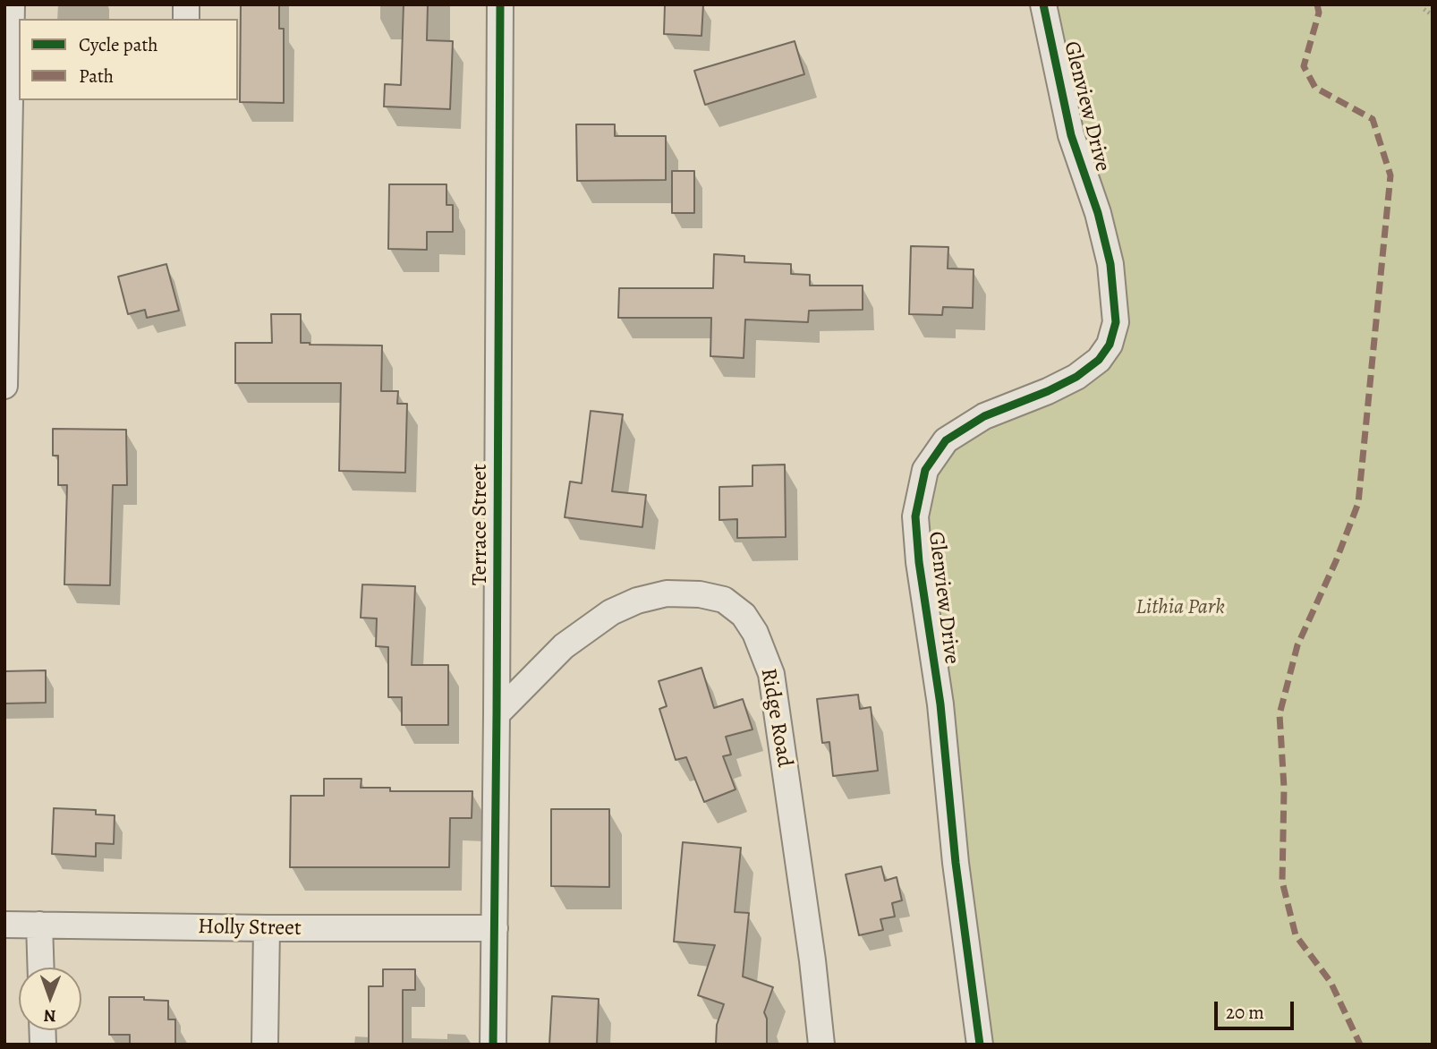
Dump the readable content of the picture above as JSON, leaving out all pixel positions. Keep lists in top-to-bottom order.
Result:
{
  "streets": {
    "street": [
      "Glenview Drive",
      "Terrace Street",
      "Ridge Road",
      "Holly Street"
    ]
  },
  "crossings": [
    ["Terrace Street", "Ridge Road"],
    ["Terrace Street", "Holly Street"]
  ],
  "parks": ["Lithia Park"],
  "legend": ["Cycle path", "Path"],
  "scale_bar": "20 m",
  "north": "bottom"
}
